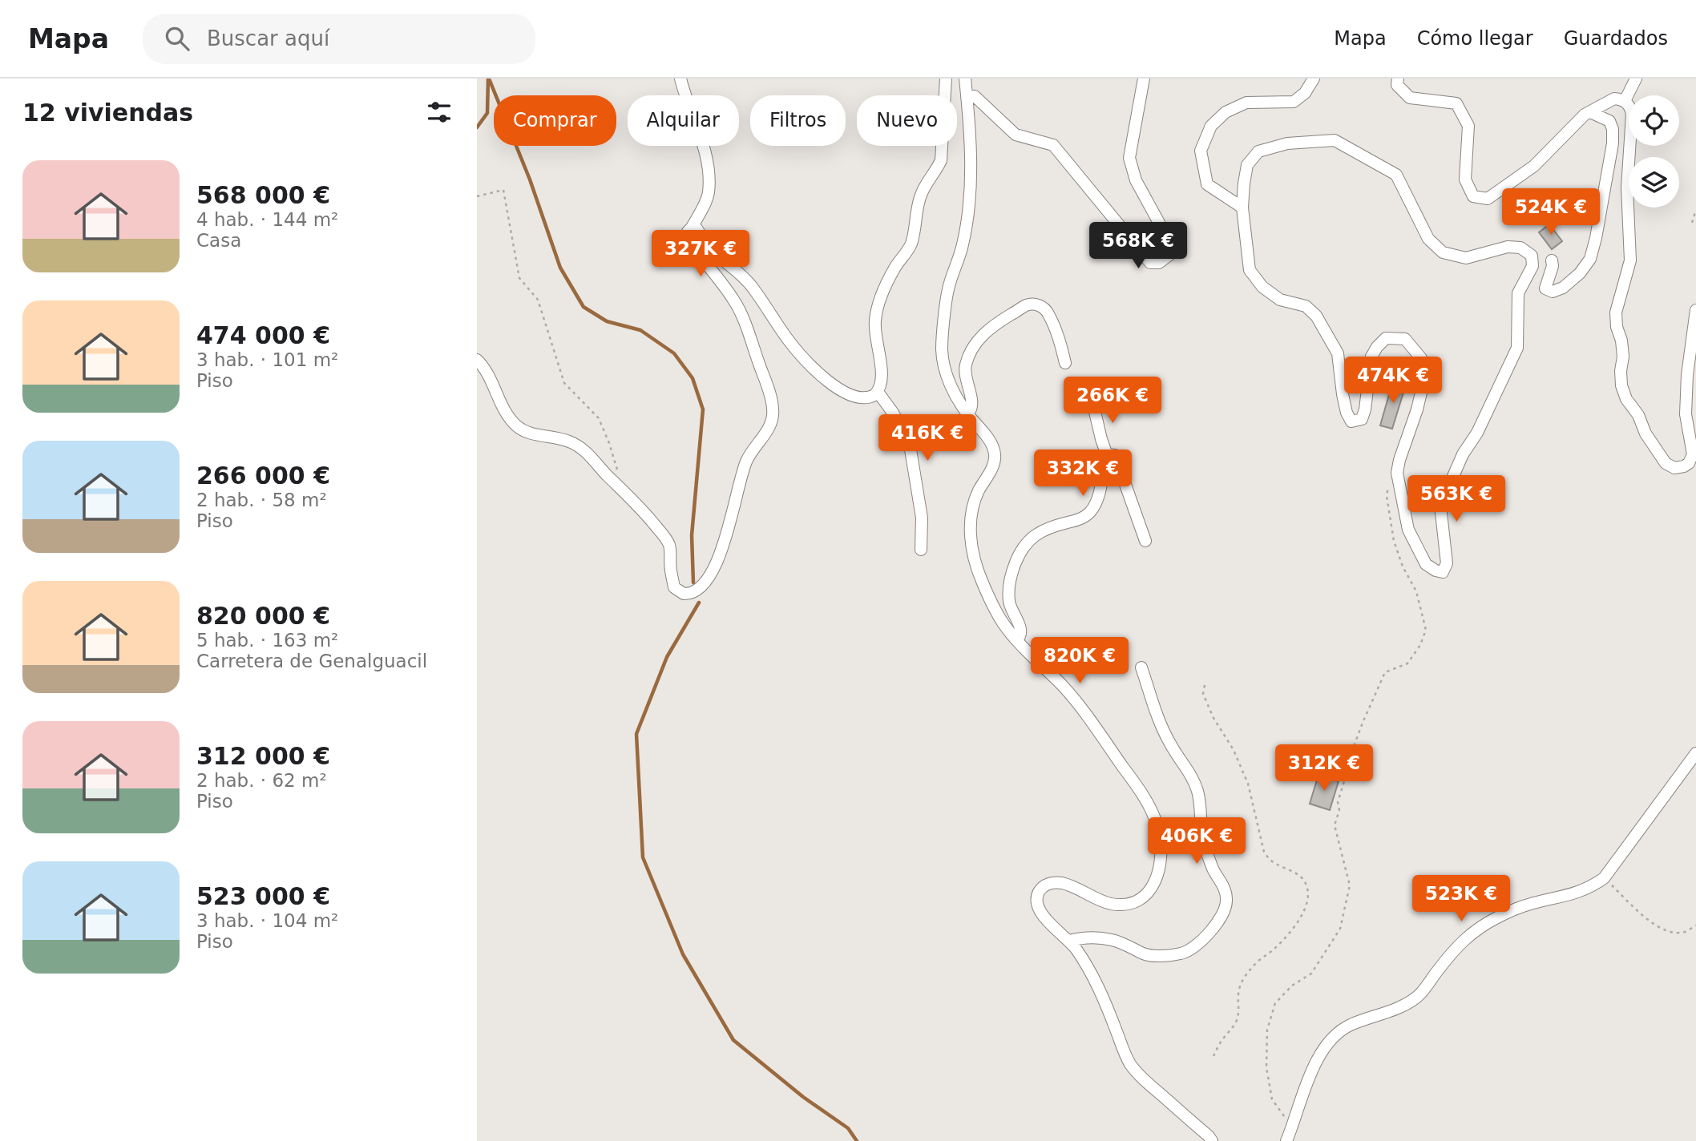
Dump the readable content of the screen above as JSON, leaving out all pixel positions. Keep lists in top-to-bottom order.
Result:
{
  "page": {
    "header": "Mapa",
    "search": "Buscar aquí",
    "nav": ["Mapa", "Cómo llegar", "Guardados"],
    "heading": "12 viviendas",
    "chip": [
      "Comprar",
      "Alquilar",
      "Filtros",
      "Nuevo"
    ],
    "list": [
      {
        "name": "568 000 €",
        "note": "4 hab. · 144 m² · Casa"
      },
      {
        "name": "474 000 €",
        "note": "3 hab. · 101 m² · Piso"
      },
      {
        "name": "266 000 €",
        "note": "2 hab. · 58 m² · Piso"
      },
      {
        "name": "820 000 €",
        "note": "5 hab. · 163 m² · Carretera de Genalguacil"
      },
      {
        "name": "312 000 €",
        "note": "2 hab. · 62 m² · Piso"
      },
      {
        "name": "523 000 €",
        "note": "3 hab. · 104 m² · Piso"
      }
    ],
    "price": [
      "524K €",
      "568K €",
      "327K €",
      "474K €",
      "266K €",
      "416K €",
      "332K €",
      "563K €",
      "820K €",
      "312K €",
      "406K €",
      "523K €"
    ]
  }
}
